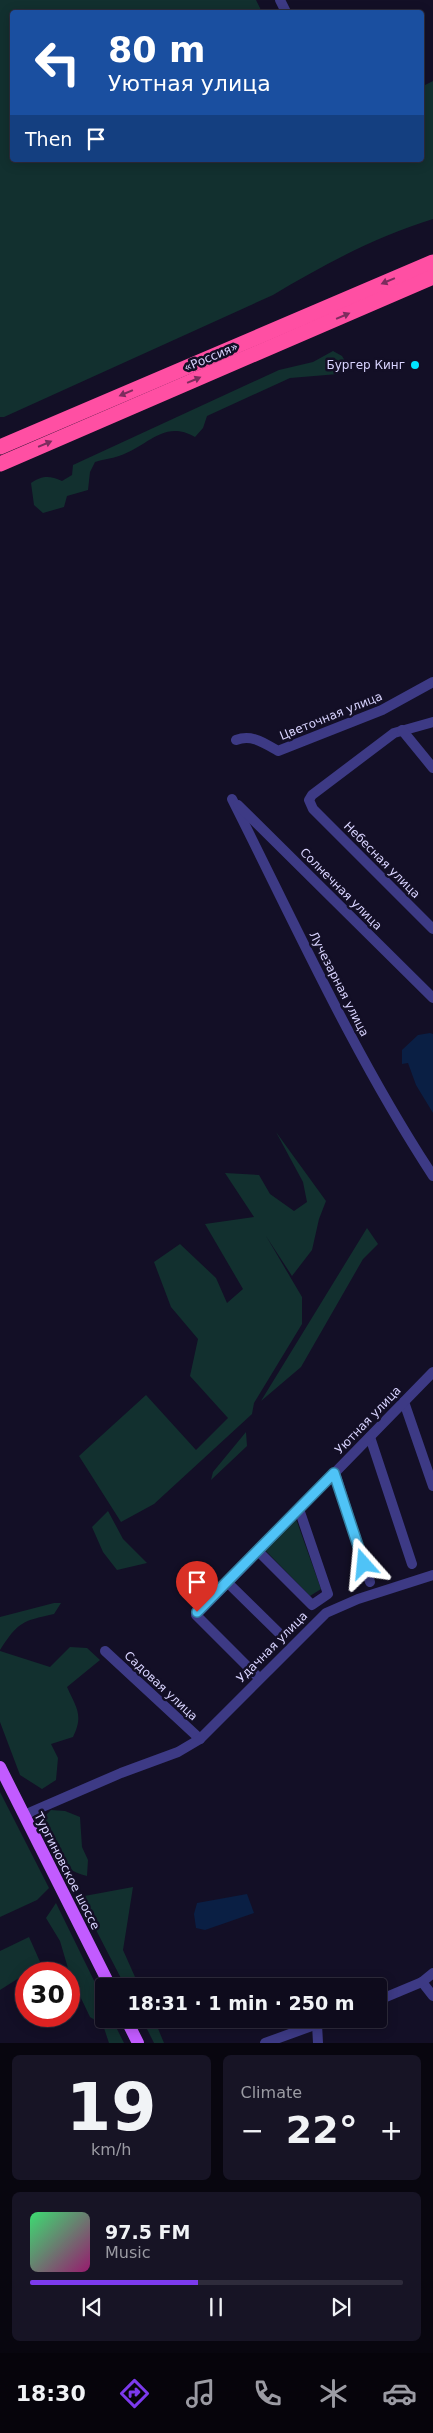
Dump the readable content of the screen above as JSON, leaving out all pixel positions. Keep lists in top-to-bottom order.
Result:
{
  "streets": {
    "highway": ["«Россия»"],
    "main road": ["Тургиновское шоссе"],
    "street": [
      "Цветочная улица",
      "Небесная улица",
      "Солнечная улица",
      "Лучезарная улица",
      "Уютная улица",
      "Удачная улица",
      "Садовая улица"
    ]
  },
  "crossings": [
    ["Солнечная улица", "Лучезарная улица"],
    ["Уютная улица", "Удачная улица"],
    ["Удачная улица", "Садовая улица"],
    ["Удачная улица", "Тургиновское шоссе"]
  ],
  "places": ["Бургер Кинг"],
  "page": {
    "turn": ["80 m", "Уютная улица"],
    "then": "Then",
    "limit": "30",
    "trip": "18:31 · 1 min · 250 m",
    "tile": [
      ["19", "km/h"],
      "Climate"
    ],
    "heat": ["−", "22°", "+"],
    "song": ["97.5 FM", "Music"],
    "tabs": "18:30"
  }
}
